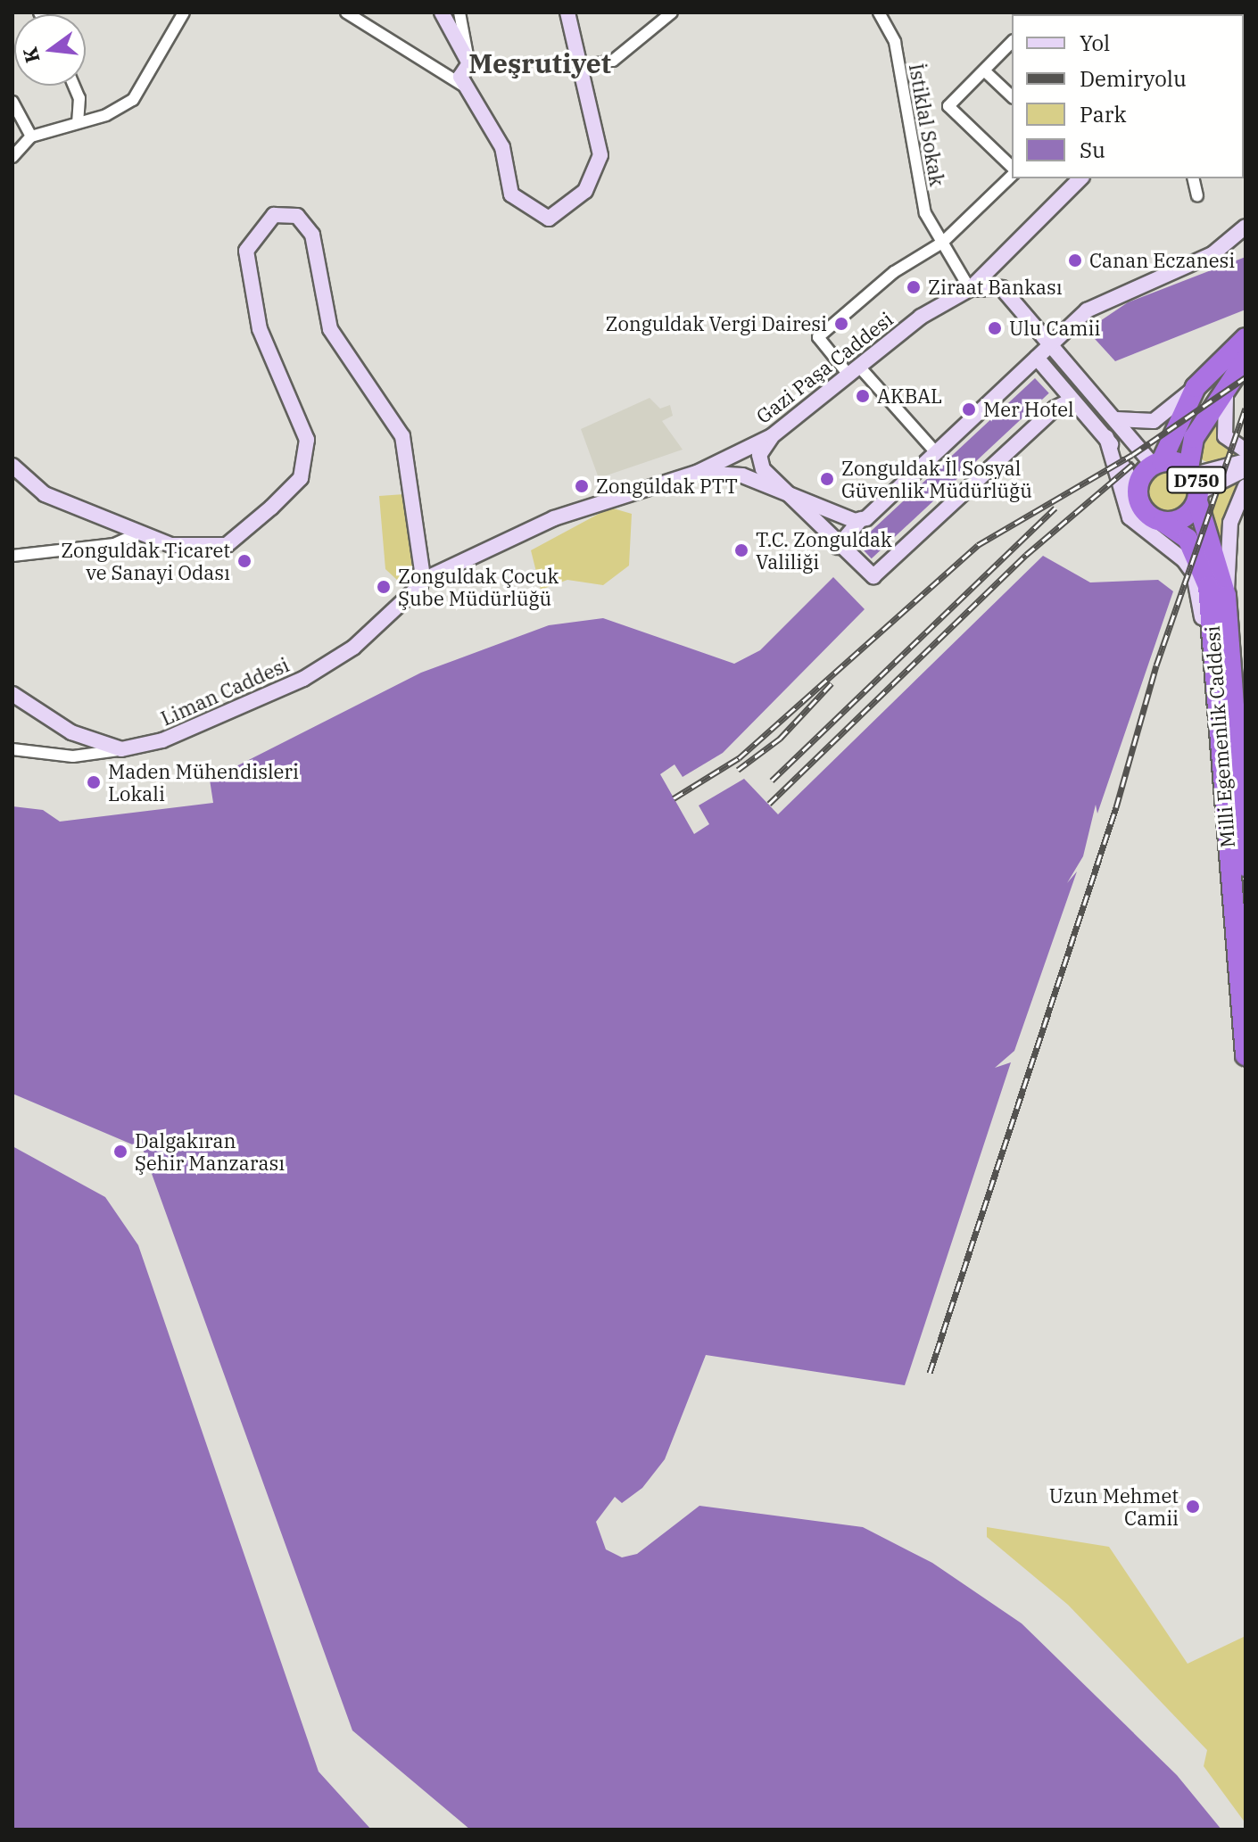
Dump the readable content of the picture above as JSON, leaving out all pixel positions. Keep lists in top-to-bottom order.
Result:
{
  "streets": {
    "highway": ["D750", "Milli Egemenlik Caddesi"],
    "main road": ["Gazi Paşa Caddesi", "Liman Caddesi"],
    "street": ["İstiklal Sokak"]
  },
  "crossings": [
    ["İstiklal Sokak", "Gazi Paşa Caddesi"],
    ["Gazi Paşa Caddesi", "Liman Caddesi"],
    ["D750", "Milli Egemenlik Caddesi"]
  ],
  "districts": ["Meşrutiyet"],
  "places": [
    "Canan Eczanesi",
    "Ziraat Bankası",
    "Zonguldak Vergi Dairesi",
    "Ulu Camii",
    "AKBAL",
    "Mer Hotel",
    "Zonguldak İl Sosyal Güvenlik Müdürlüğü",
    "Zonguldak PTT",
    "T.C. Zonguldak Valiliği",
    "Zonguldak Ticaret ve Sanayi Odası",
    "Zonguldak Çocuk Şube Müdürlüğü",
    "Maden Mühendisleri Lokali",
    "Dalgakıran Şehir Manzarası",
    "Uzun Mehmet Camii"
  ],
  "legend": [
    "Yol",
    "Demiryolu",
    "Park",
    "Su"
  ],
  "north": "left"
}
